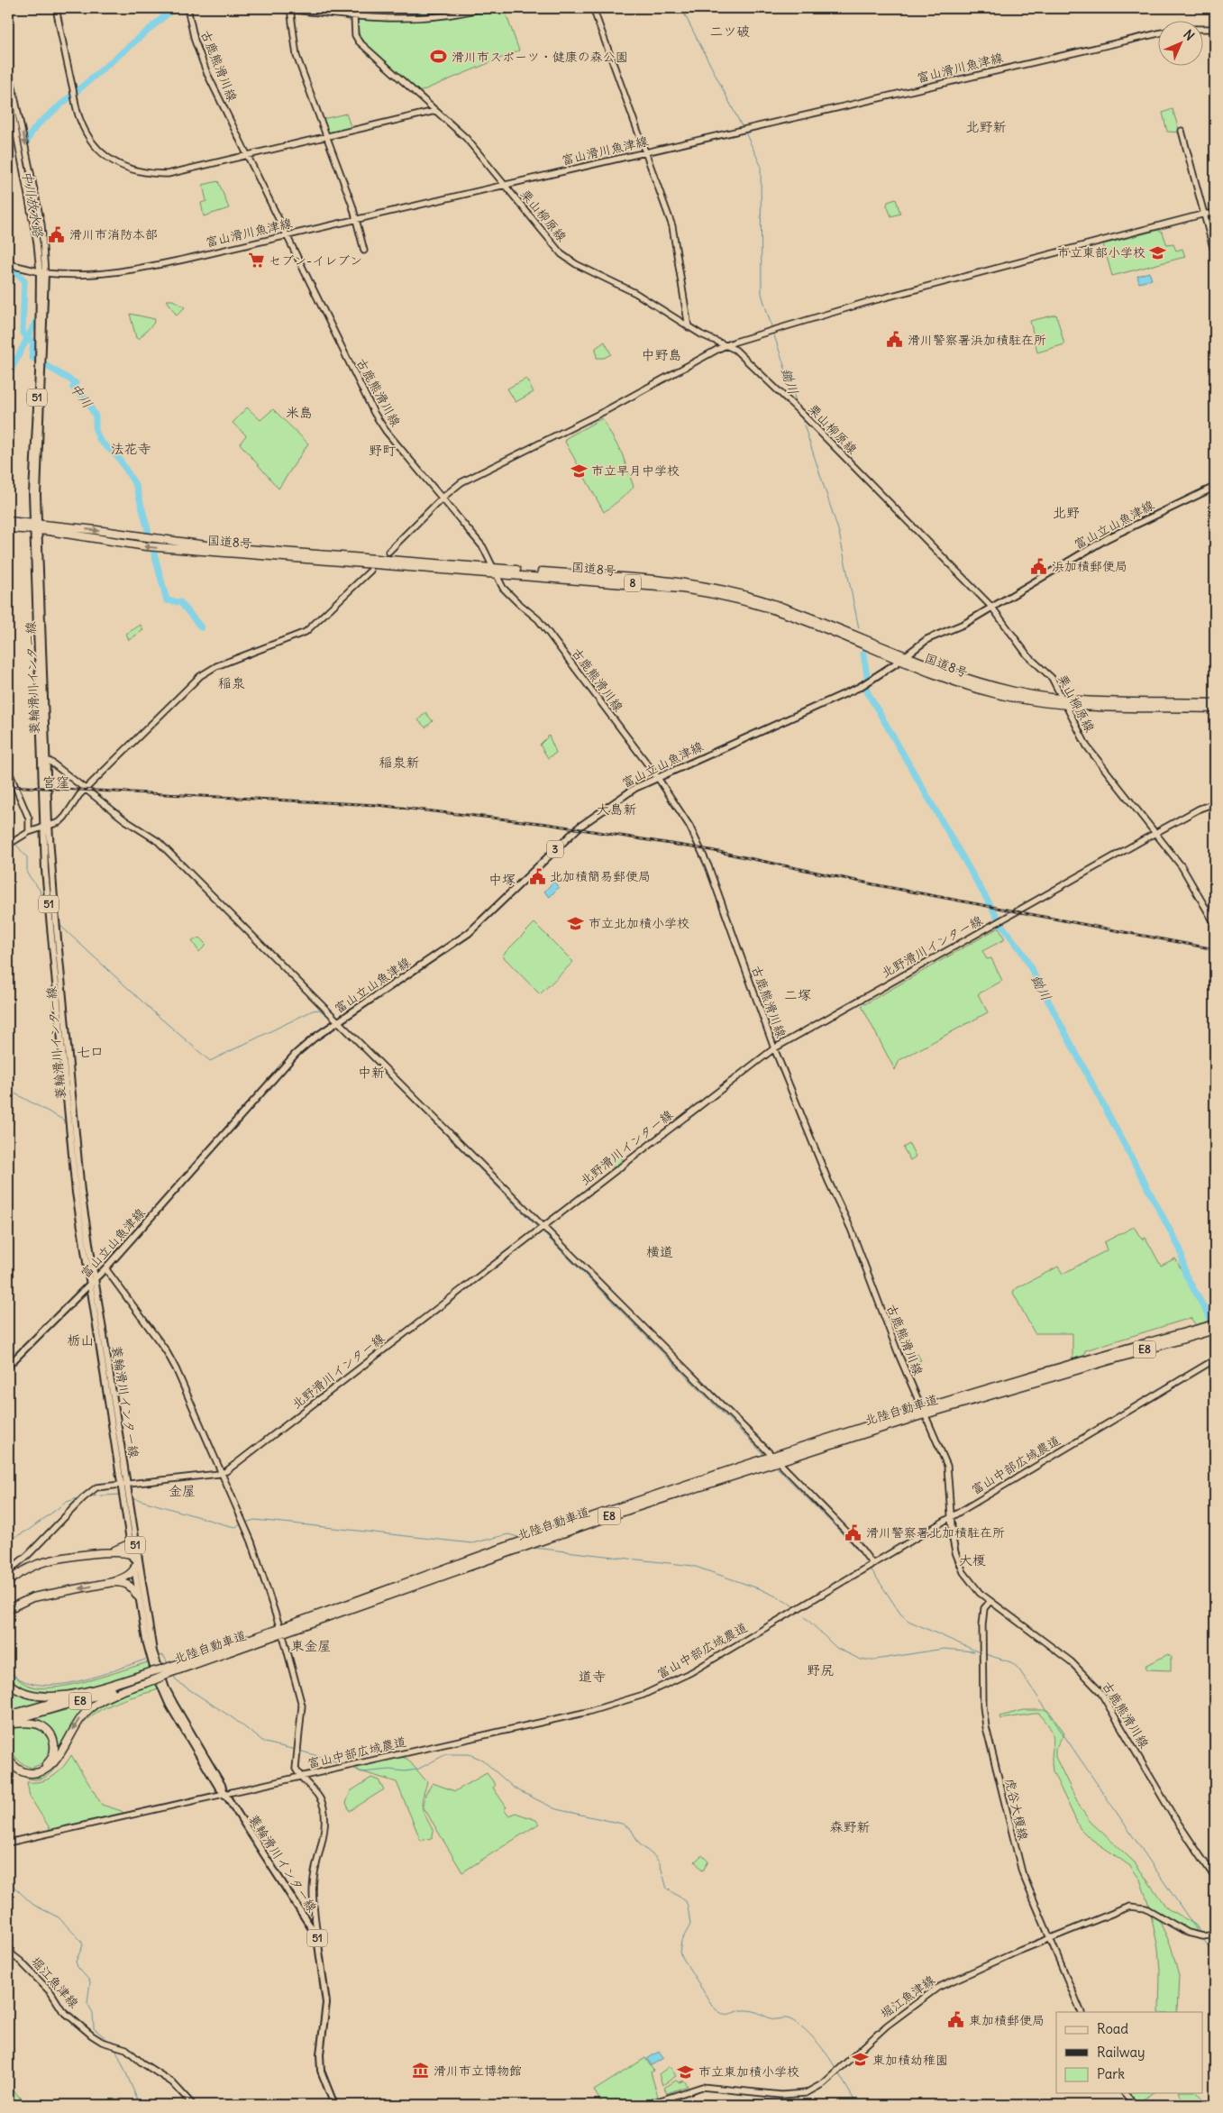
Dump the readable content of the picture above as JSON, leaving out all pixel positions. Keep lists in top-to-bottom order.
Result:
{
  "streets": {
    "highway": [
      "国道8号",
      "8",
      "E8",
      "北陸自動車道"
    ],
    "main road": [
      "古鹿熊滑川線",
      "富山滑川魚津線",
      "栗山柳原線",
      "51",
      "富山立山魚津線",
      "蓑輪滑川インター線",
      "3",
      "北野滑川インター線",
      "富山中部広域農道",
      "虎谷大榎線",
      "堀江魚津線"
    ]
  },
  "crossings": [
    ["古鹿熊滑川線", "富山滑川魚津線"],
    ["古鹿熊滑川線", "富山立山魚津線"],
    ["古鹿熊滑川線", "国道8号"],
    ["古鹿熊滑川線", "北野滑川インター線"],
    ["古鹿熊滑川線", "富山中部広域農道"],
    ["古鹿熊滑川線", "虎谷大榎線"],
    ["富山滑川魚津線", "栗山柳原線"],
    ["富山滑川魚津線", "蓑輪滑川インター線"],
    ["栗山柳原線", "富山立山魚津線"],
    ["栗山柳原線", "国道8号"],
    ["栗山柳原線", "北野滑川インター線"],
    ["富山立山魚津線", "国道8号"],
    ["富山立山魚津線", "蓑輪滑川インター線"],
    ["国道8号", "蓑輪滑川インター線"],
    ["蓑輪滑川インター線", "富山中部広域農道"],
    ["虎谷大榎線", "堀江魚津線"]
  ],
  "districts": [
    "二ツ破",
    "北野新",
    "中野島",
    "米島",
    "法花寺",
    "野町",
    "北野",
    "稲泉",
    "稲泉新",
    "宮窪",
    "大島新",
    "中塚",
    "二塚",
    "七口",
    "中新",
    "横道",
    "栃山",
    "金屋",
    "大榎",
    "東金屋",
    "野尻",
    "道寺",
    "森野新"
  ],
  "water": ["中川放水路", "鋤川", "中川"],
  "places": {
    "sports": ["滑川市スポーツ・健康の森公園"],
    "public building": [
      "滑川市消防本部",
      "滑川警察署浜加積駐在所",
      "浜加積郵便局",
      "北加積簡易郵便局",
      "滑川警察署北加積駐在所",
      "東加積郵便局"
    ],
    "school or university": [
      "市立東部小学校",
      "市立早月中学校",
      "市立北加積小学校",
      "東加積幼稚園",
      "市立東加積小学校"
    ],
    "supermarket": ["セブン-イレブン"],
    "museum": ["滑川市立博物館"]
  },
  "legend": ["Road", "Railway", "Park"],
  "north": "top right"
}
